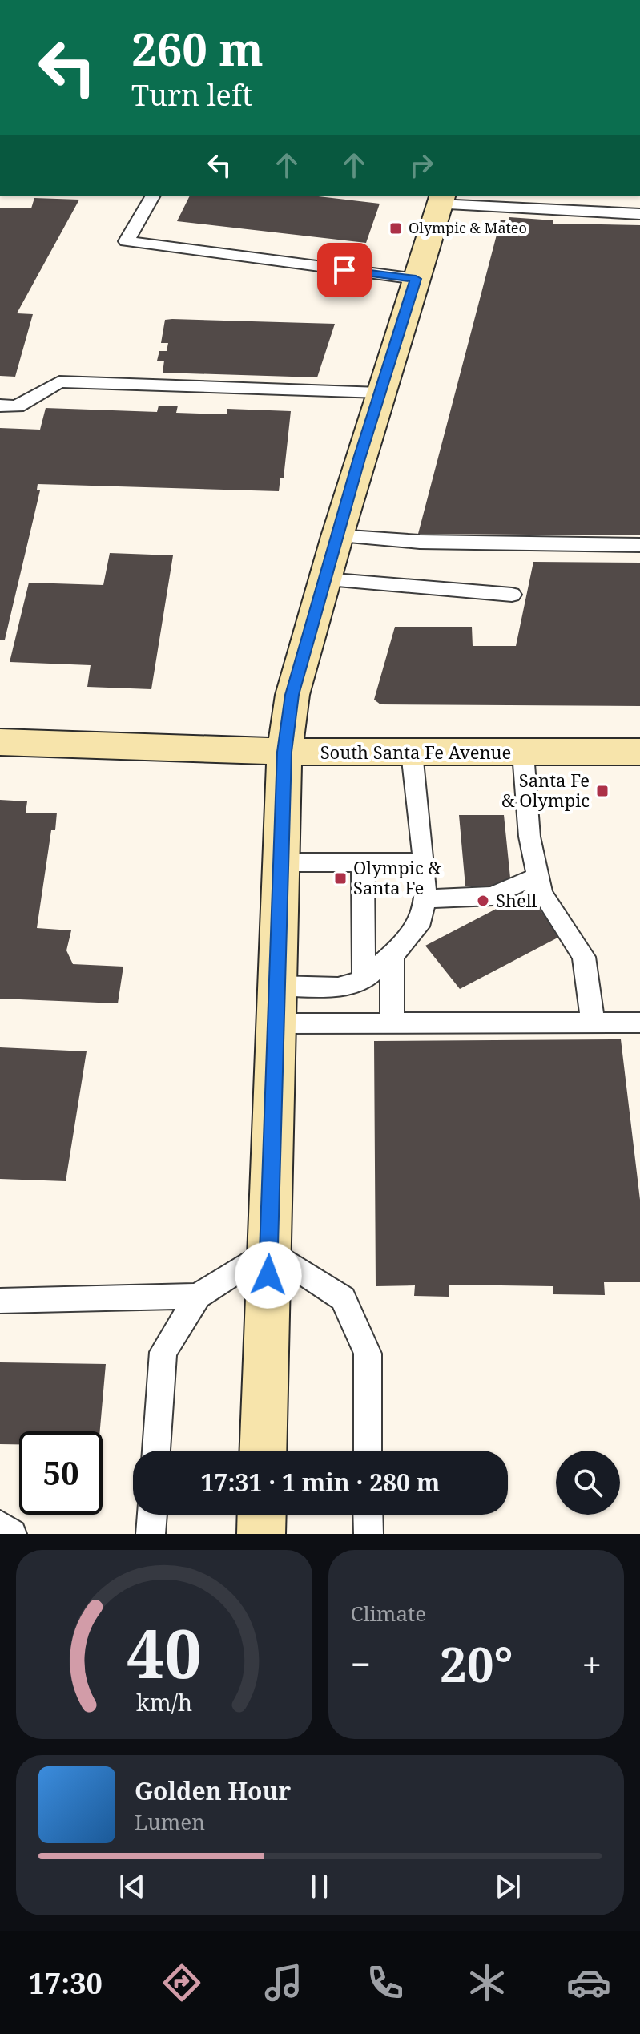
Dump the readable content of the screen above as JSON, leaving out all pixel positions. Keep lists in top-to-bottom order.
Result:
{
  "streets": {
    "main road": ["South Santa Fe Avenue"]
  },
  "places": {
    "transit": ["Olympic & Mateo", "Santa Fe & Olympic", "Olympic & Santa Fe"],
    "other": ["Shell"]
  },
  "page": {
    "turn": ["260 m", "Turn left"],
    "limit": "50",
    "trip": "17:31 · 1 min · 280 m",
    "tile": "Climate",
    "heat": ["−", "20°", "+"],
    "song": ["Golden Hour", "Lumen"],
    "tabs": "17:30",
    "gauge": ["40", "km/h"]
  }
}
